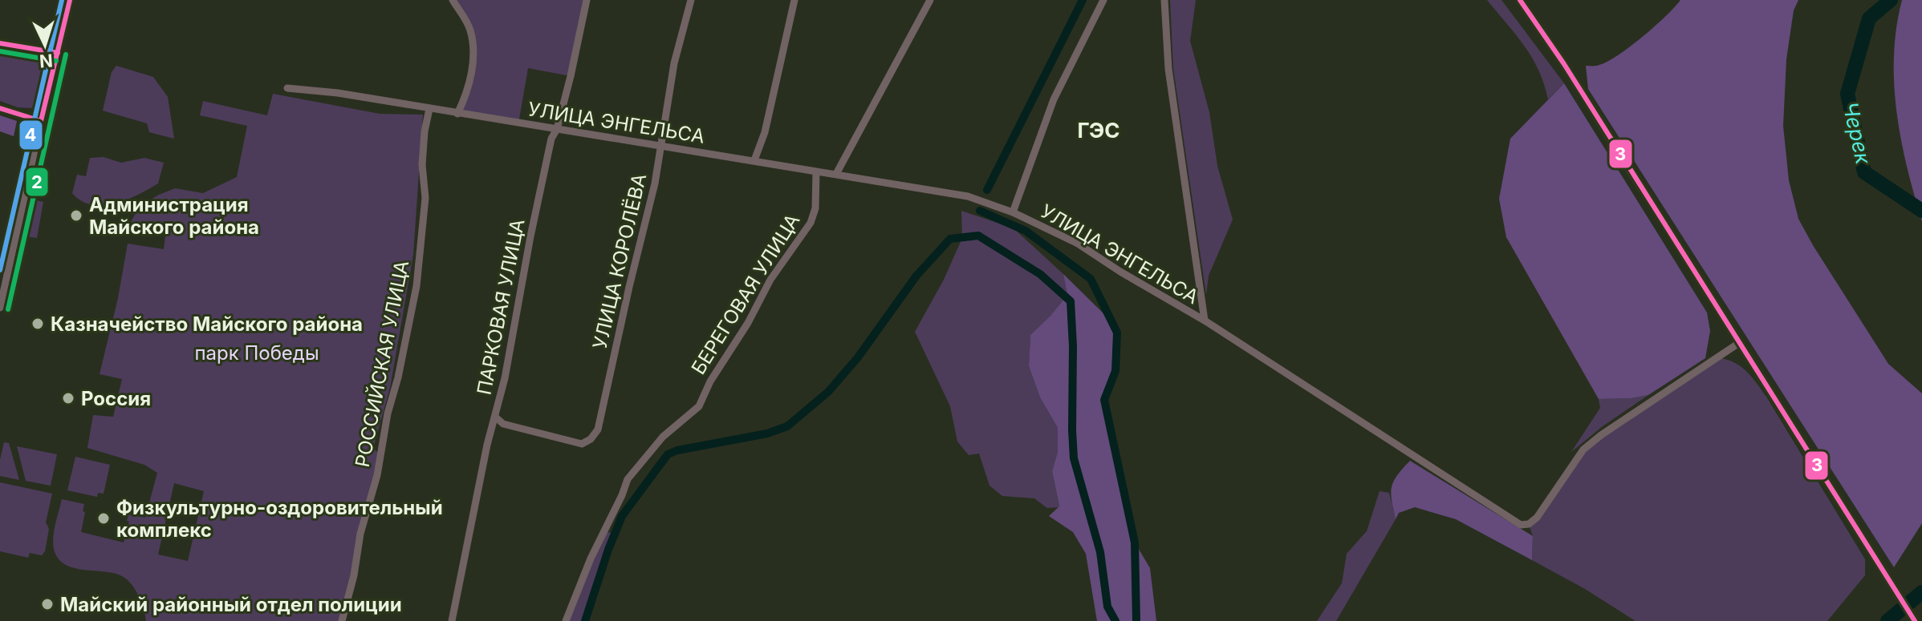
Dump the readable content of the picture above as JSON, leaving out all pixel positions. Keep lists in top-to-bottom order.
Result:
{
  "streets": {
    "street": [
      "УЛИЦА ЭНГЕЛЬСА",
      "УЛИЦА КОРОЛЁВА",
      "БЕРЕГОВАЯ УЛИЦА",
      "ПАРКОВАЯ УЛИЦА",
      "РОССИЙСКАЯ УЛИЦА"
    ]
  },
  "crossings": [
    ["УЛИЦА ЭНГЕЛЬСА", "УЛИЦА КОРОЛЁВА"],
    ["УЛИЦА ЭНГЕЛЬСА", "БЕРЕГОВАЯ УЛИЦА"],
    ["УЛИЦА ЭНГЕЛЬСА", "ПАРКОВАЯ УЛИЦА"],
    ["УЛИЦА ЭНГЕЛЬСА", "РОССИЙСКАЯ УЛИЦА"]
  ],
  "districts": ["ГЭС"],
  "water": ["Черек"],
  "parks": ["парк Победы"],
  "places": [
    "Администрация Майского района",
    "Казначейство Майского района",
    "Россия",
    "Физкультурно-оздоровительный комплекс",
    "Майский районный отдел полиции"
  ],
  "lines": ["transit line 3", "transit line 4", "transit line 2"],
  "north": "bottom"
}
